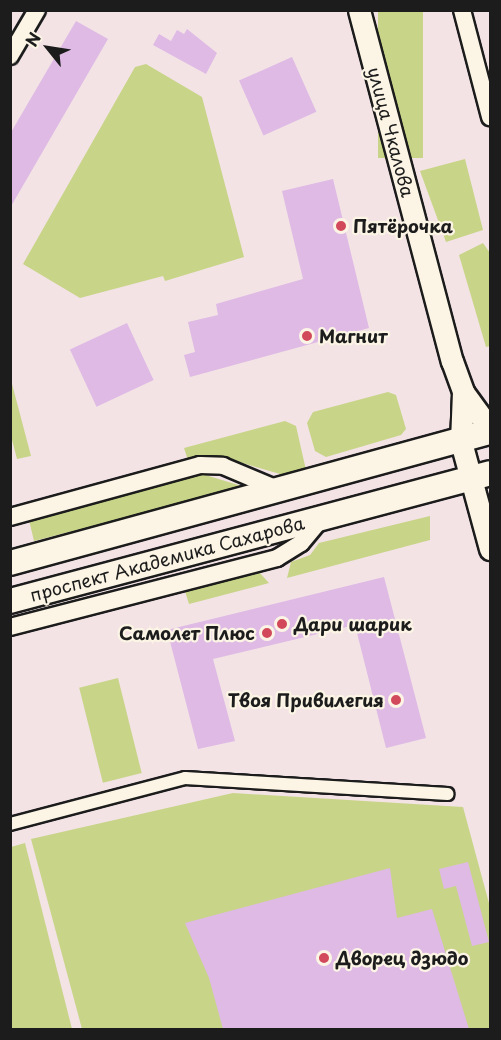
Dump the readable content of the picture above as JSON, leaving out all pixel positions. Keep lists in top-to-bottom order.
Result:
{
  "streets": {
    "main road": ["проспект Академика Сахарова"],
    "street": ["улица Чкалова"]
  },
  "crossings": [
    ["улица Чкалова", "проспект Академика Сахарова"]
  ],
  "places": [
    "Пятёрочка",
    "Магнит",
    "Дари шарик",
    "Самолет Плюс",
    "Твоя Привилегия",
    "Дворец дзюдо"
  ],
  "north": "top left"
}
